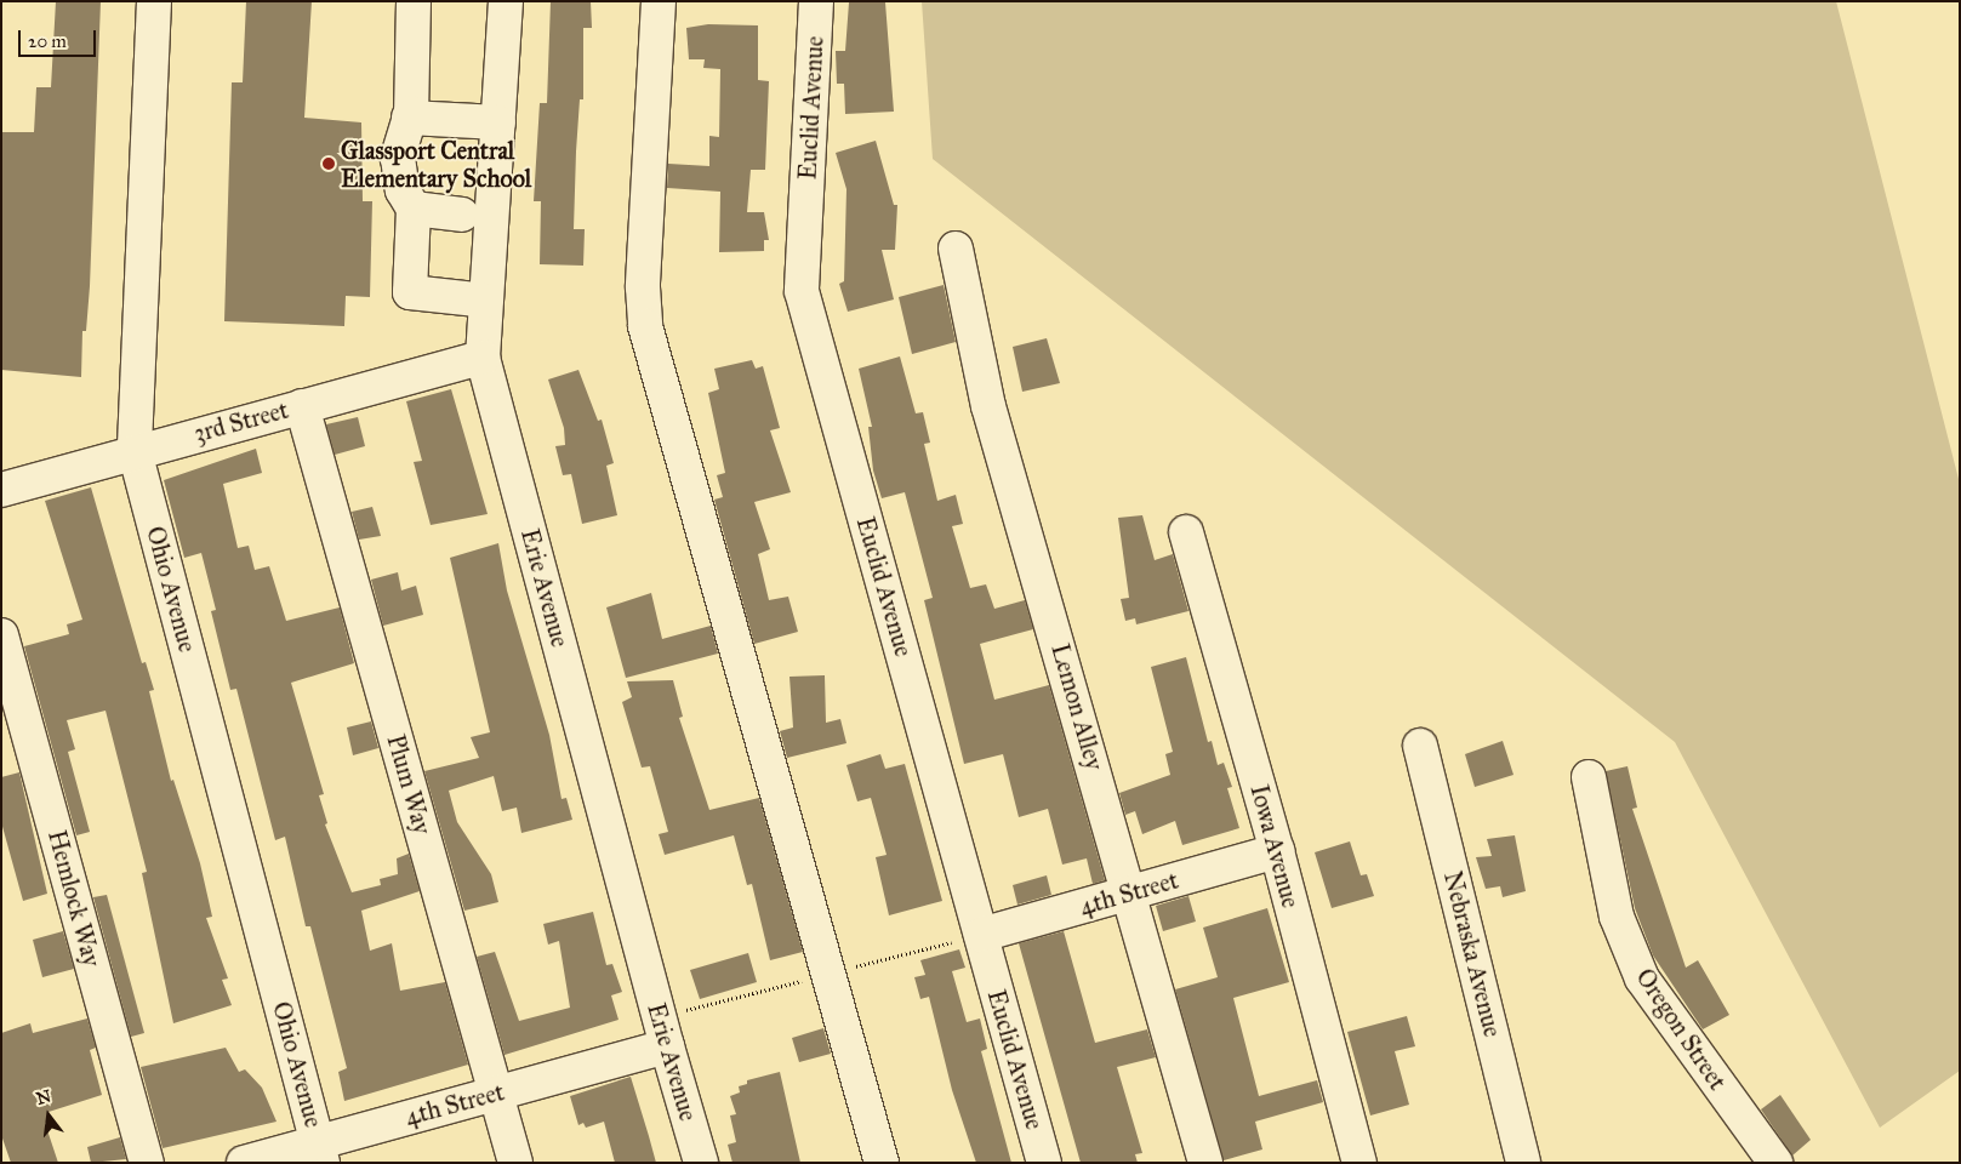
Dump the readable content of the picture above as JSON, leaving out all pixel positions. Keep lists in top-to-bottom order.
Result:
{
  "streets": {
    "street": [
      "Euclid Avenue",
      "3rd Street",
      "Erie Avenue",
      "Ohio Avenue",
      "Lemon Alley",
      "Plum Way",
      "Iowa Avenue",
      "4th Street",
      "Hemlock Way",
      "Nebraska Avenue",
      "Oregon Street"
    ]
  },
  "crossings": [
    ["Euclid Avenue", "4th Street"],
    ["3rd Street", "Erie Avenue"],
    ["3rd Street", "Ohio Avenue"],
    ["3rd Street", "Plum Way"],
    ["Erie Avenue", "4th Street"],
    ["Ohio Avenue", "4th Street"],
    ["Lemon Alley", "4th Street"],
    ["Plum Way", "4th Street"],
    ["Iowa Avenue", "4th Street"]
  ],
  "places": ["Glassport Central Elementary School"],
  "scale_bar": "20 m",
  "north": "top"
}
